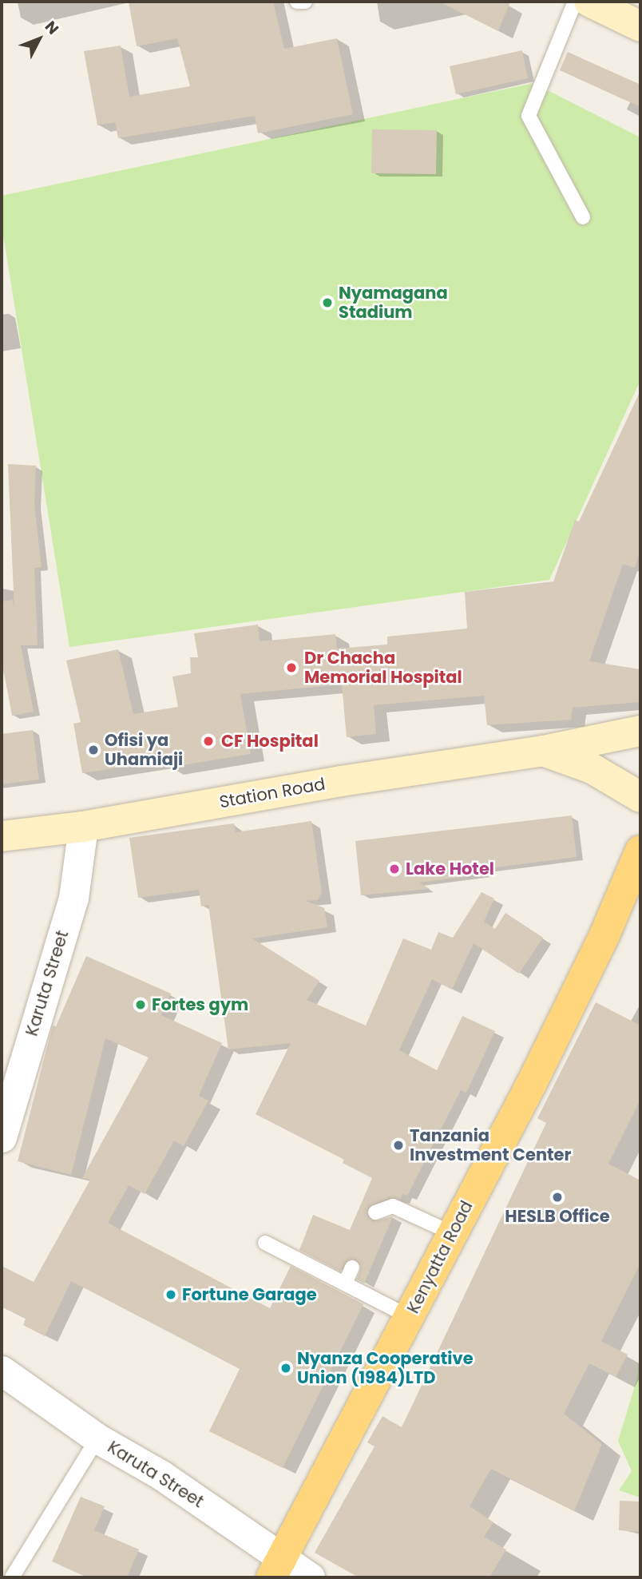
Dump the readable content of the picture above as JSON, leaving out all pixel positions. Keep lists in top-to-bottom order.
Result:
{
  "streets": {
    "highway": ["Kenyatta Road"],
    "main road": ["Station Road"],
    "street": ["Karuta Street"]
  },
  "crossings": [
    ["Station Road", "Karuta Street"],
    ["Karuta Street", "Kenyatta Road"]
  ],
  "places": [
    "Nyamagana Stadium",
    "Dr Chacha Memorial Hospital",
    "CF Hospital",
    "Ofisi ya Uhamiaji",
    "Lake Hotel",
    "Fortes gym",
    "Tanzania Investment Center",
    "HESLB Office",
    "Fortune Garage",
    "Nyanza Cooperative Union (1984)LTD"
  ],
  "north": "top right"
}
